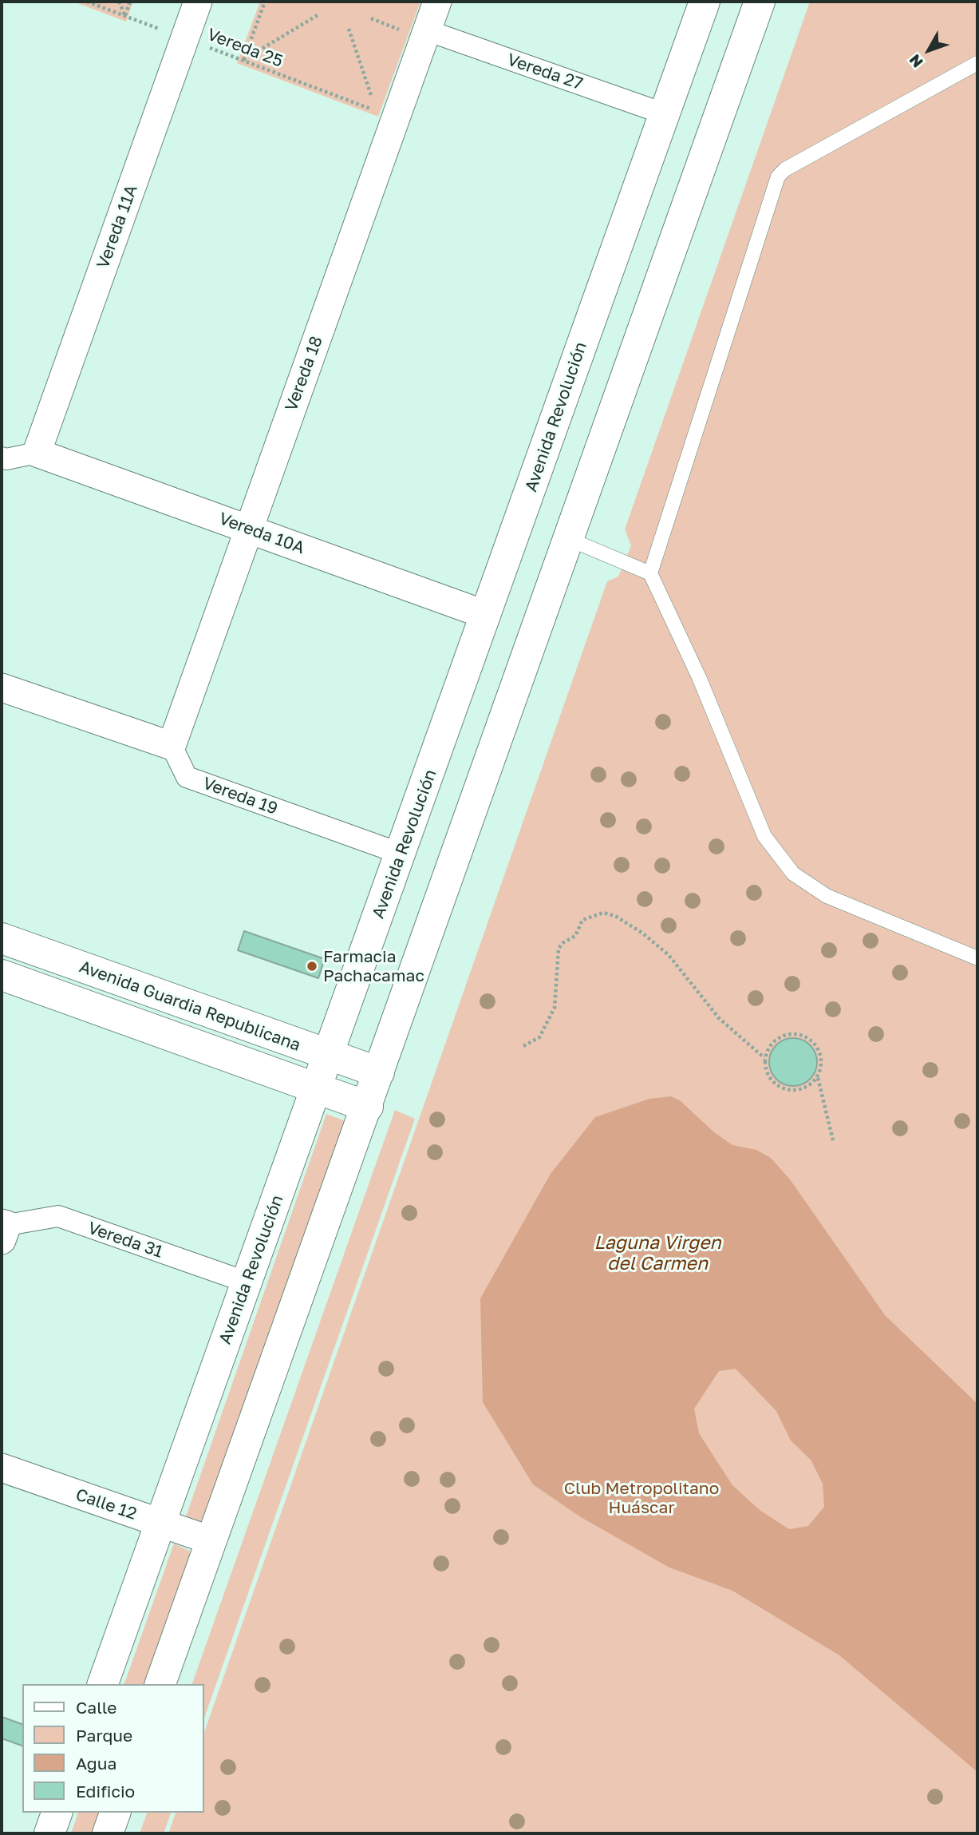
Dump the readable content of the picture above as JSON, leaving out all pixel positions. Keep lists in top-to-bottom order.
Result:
{
  "streets": {
    "street": [
      "Vereda 27",
      "Vereda 11A",
      "Vereda 18",
      "Avenida Revolución",
      "Vereda 10A",
      "Vereda 19",
      "Avenida Guardia Republicana",
      "Vereda 31",
      "Calle 12"
    ],
    "path": ["Vereda 25"]
  },
  "crossings": [
    ["Vereda 25", "Vereda 11A"],
    ["Vereda 27", "Vereda 18"],
    ["Vereda 27", "Avenida Revolución"],
    ["Vereda 11A", "Vereda 10A"],
    ["Vereda 18", "Vereda 10A"],
    ["Vereda 18", "Vereda 19"],
    ["Avenida Revolución", "Vereda 10A"],
    ["Avenida Revolución", "Vereda 19"],
    ["Avenida Revolución", "Avenida Guardia Republicana"],
    ["Avenida Revolución", "Vereda 31"],
    ["Avenida Revolución", "Calle 12"]
  ],
  "water": ["Laguna Virgen del Carmen"],
  "parks": ["Club Metropolitano Huáscar"],
  "places": ["Farmacia Pachacamac"],
  "legend": [
    "Calle",
    "Parque",
    "Agua",
    "Edificio"
  ],
  "north": "bottom left"
}
